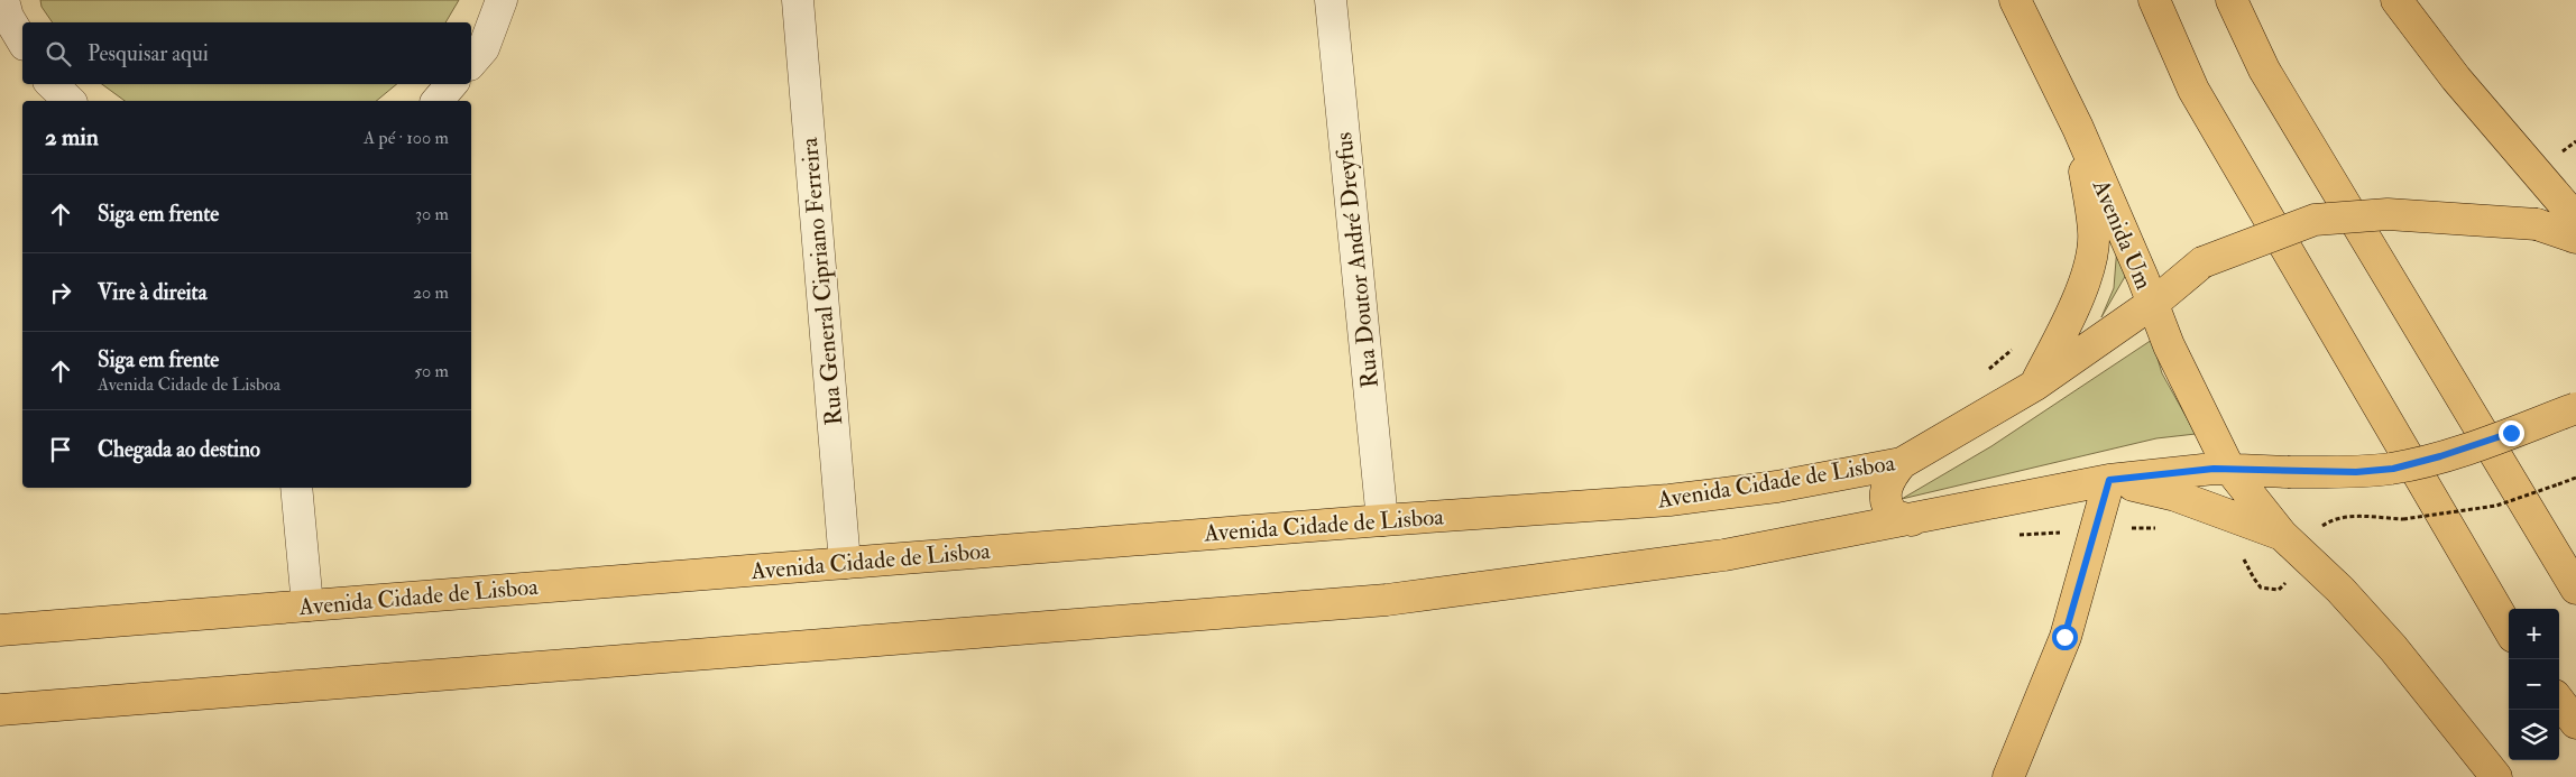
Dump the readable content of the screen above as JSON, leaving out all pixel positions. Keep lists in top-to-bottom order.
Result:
{
  "streets": {
    "main road": ["Avenida Um", "Avenida Cidade de Lisboa"],
    "street": ["Rua Doutor André Dreyfus", "Rua General Cipriano Ferreira"]
  },
  "crossings": [
    ["Avenida Um", "Avenida Cidade de Lisboa"],
    ["Rua Doutor André Dreyfus", "Avenida Cidade de Lisboa"],
    ["Rua General Cipriano Ferreira", "Avenida Cidade de Lisboa"]
  ],
  "page": {
    "search": "Pesquisar aqui",
    "heading": ["2 min", "A pé · 100 m"],
    "list": [
      ["Siga em frente", "30 m"],
      ["Vire à direita", "20 m"],
      ["Siga em frente", "Avenida Cidade de Lisboa", "50 m"],
      "Chegada ao destino"
    ],
    "map_buttons": ["+", "−"]
  }
}
